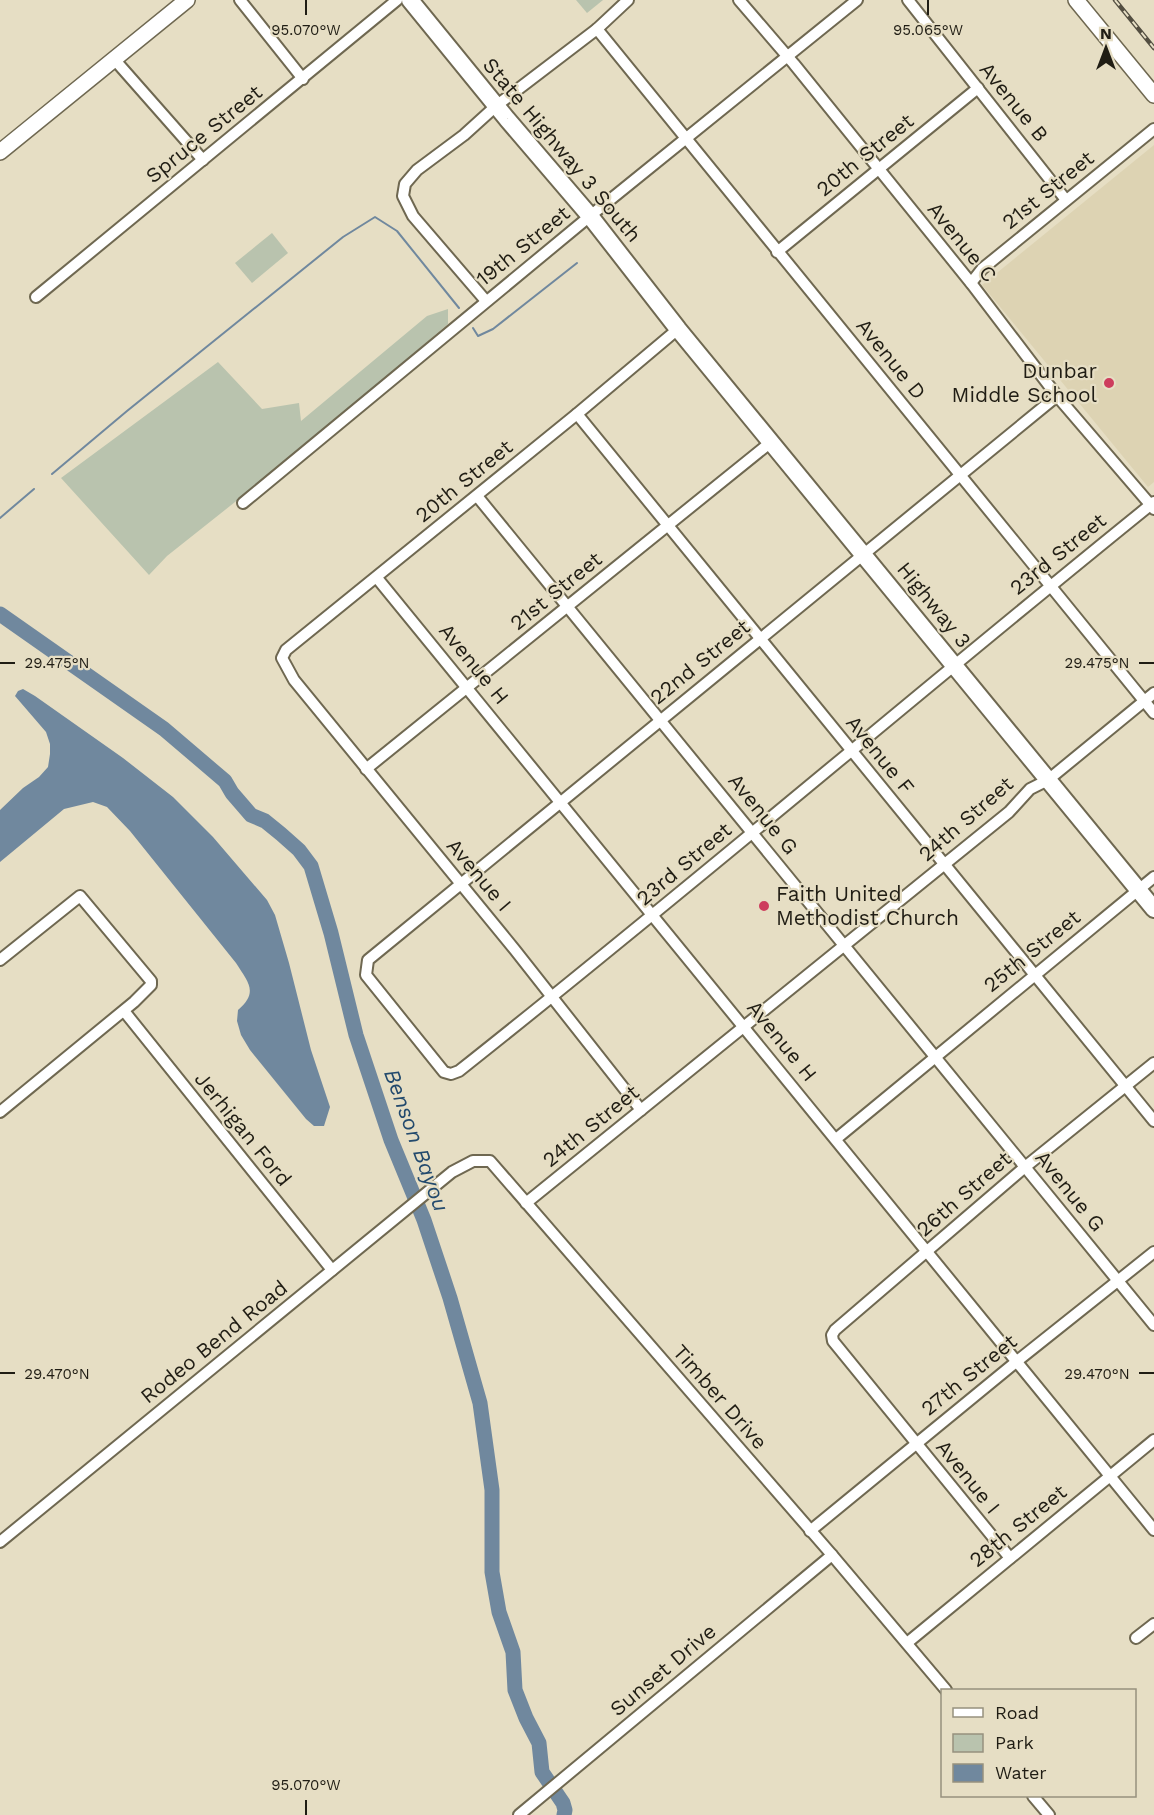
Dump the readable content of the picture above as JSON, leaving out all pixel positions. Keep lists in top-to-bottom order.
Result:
{
  "streets": {
    "main road": ["State Highway 3 South", "Highway 3"],
    "street": [
      "Avenue B",
      "Spruce Street",
      "20th Street",
      "21st Street",
      "Avenue C",
      "19th Street",
      "Avenue D",
      "23rd Street",
      "22nd Street",
      "Avenue H",
      "Avenue F",
      "Avenue G",
      "24th Street",
      "Avenue I",
      "25th Street",
      "Jerhigan Ford",
      "26th Street",
      "Rodeo Bend Road",
      "27th Street",
      "Timber Drive",
      "28th Street",
      "Sunset Drive"
    ]
  },
  "crossings": [
    ["Avenue B", "20th Street"],
    ["Avenue B", "21st Street"],
    ["State Highway 3 South", "20th Street"],
    ["State Highway 3 South", "19th Street"],
    ["State Highway 3 South", "Highway 3"],
    ["20th Street", "Avenue C"],
    ["20th Street", "Avenue D"],
    ["20th Street", "Highway 3"],
    ["20th Street", "Avenue H"],
    ["20th Street", "Avenue F"],
    ["20th Street", "Avenue G"],
    ["20th Street", "Avenue I"],
    ["21st Street", "Avenue C"],
    ["21st Street", "Highway 3"],
    ["21st Street", "Avenue H"],
    ["21st Street", "Avenue F"],
    ["21st Street", "Avenue G"],
    ["21st Street", "Avenue I"],
    ["Avenue C", "19th Street"],
    ["Avenue C", "23rd Street"],
    ["Avenue C", "22nd Street"],
    ["19th Street", "Avenue D"],
    ["Avenue D", "23rd Street"],
    ["Avenue D", "22nd Street"],
    ["Avenue D", "24th Street"],
    ["23rd Street", "Highway 3"],
    ["23rd Street", "22nd Street"],
    ["23rd Street", "Avenue H"],
    ["23rd Street", "Avenue F"],
    ["23rd Street", "Avenue G"],
    ["23rd Street", "Avenue I"],
    ["Highway 3", "22nd Street"],
    ["Highway 3", "24th Street"],
    ["Highway 3", "25th Street"],
    ["22nd Street", "Avenue H"],
    ["22nd Street", "Avenue F"],
    ["22nd Street", "Avenue G"],
    ["22nd Street", "Avenue I"],
    ["Avenue H", "24th Street"],
    ["Avenue H", "25th Street"],
    ["Avenue H", "26th Street"],
    ["Avenue H", "27th Street"],
    ["Avenue H", "28th Street"],
    ["Avenue F", "24th Street"],
    ["Avenue F", "25th Street"],
    ["Avenue F", "26th Street"],
    ["Avenue G", "24th Street"],
    ["Avenue G", "25th Street"],
    ["Avenue G", "26th Street"],
    ["Avenue G", "27th Street"],
    ["24th Street", "Avenue I"],
    ["24th Street", "Timber Drive"],
    ["Avenue I", "26th Street"],
    ["Avenue I", "27th Street"],
    ["Avenue I", "28th Street"],
    ["Jerhigan Ford", "Rodeo Bend Road"],
    ["Rodeo Bend Road", "Timber Drive"],
    ["27th Street", "Timber Drive"],
    ["Timber Drive", "28th Street"],
    ["Timber Drive", "Sunset Drive"]
  ],
  "water": ["Benson Bayou"],
  "places": ["Dunbar Middle School", "Faith United Methodist Church"],
  "legend": ["Road", "Park", "Water"],
  "north": "top",
  "coordinates": [
    "95.070°W",
    "95.065°W",
    "29.475°N",
    "29.470°N"
  ]
}
